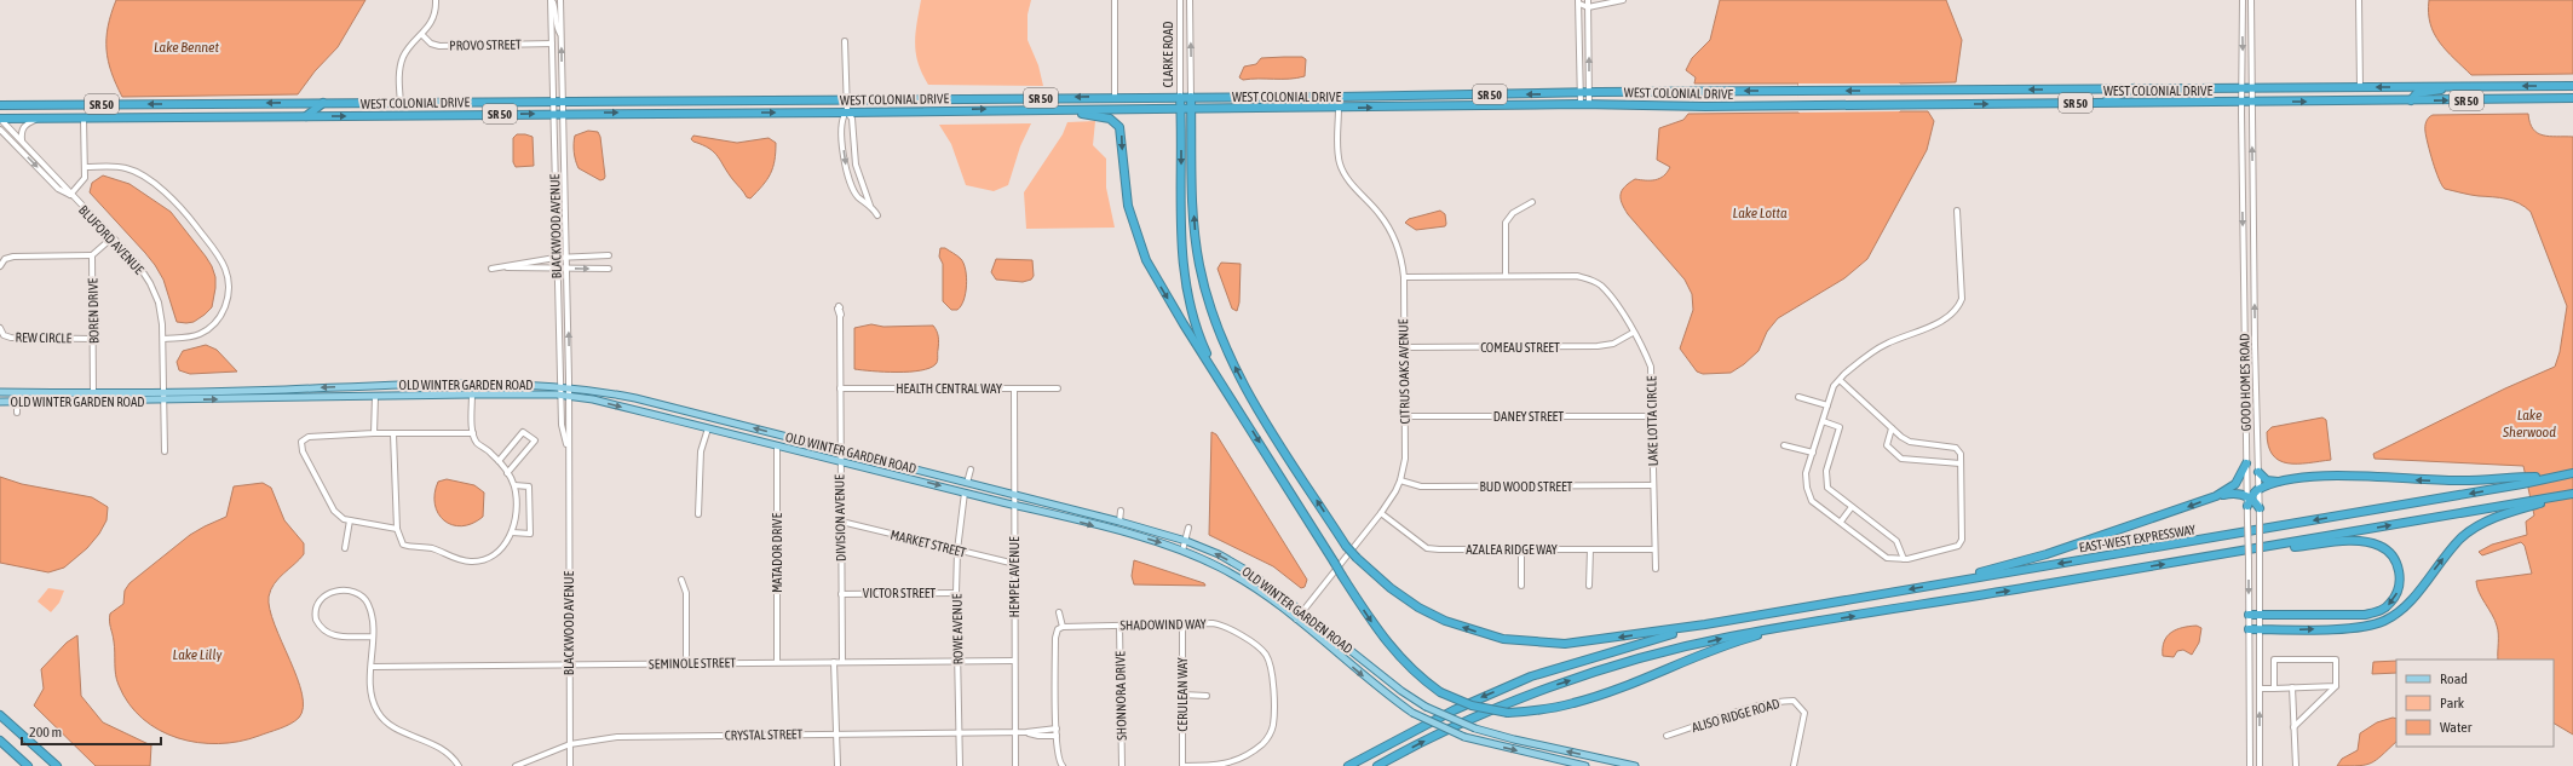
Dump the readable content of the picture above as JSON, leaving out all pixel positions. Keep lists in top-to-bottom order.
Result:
{
  "streets": {
    "highway": [
      "CLARKE ROAD",
      "WEST COLONIAL DRIVE",
      "SR 50",
      "EAST-WEST EXPRESSWAY"
    ],
    "main road": ["OLD WINTER GARDEN ROAD"],
    "street": [
      "PROVO STREET",
      "BLACKWOOD AVENUE",
      "BLUFORD AVENUE",
      "BOREN DRIVE",
      "REW CIRCLE",
      "COMEAU STREET",
      "CITRUS OAKS AVENUE",
      "GOOD HOMES ROAD",
      "HEALTH CENTRAL WAY",
      "DANEY STREET",
      "LAKE LOTTA CIRCLE",
      "BUD WOOD STREET",
      "DIVISION AVENUE",
      "MARKET STREET",
      "AZALEA RIDGE WAY",
      "MATADOR DRIVE",
      "HEMPEL AVENUE",
      "VICTOR STREET",
      "SHADOWIND WAY",
      "ROWE AVENUE",
      "SEMINOLE STREET",
      "CERULEAN WAY",
      "SHONNORA DRIVE",
      "ALISO RIDGE ROAD",
      "CRYSTAL STREET"
    ]
  },
  "crossings": [
    ["PROVO STREET", "BLACKWOOD AVENUE"],
    ["CLARKE ROAD", "WEST COLONIAL DRIVE"],
    ["CLARKE ROAD", "EAST-WEST EXPRESSWAY"],
    ["WEST COLONIAL DRIVE", "BLACKWOOD AVENUE"],
    ["WEST COLONIAL DRIVE", "BLUFORD AVENUE"],
    ["WEST COLONIAL DRIVE", "CITRUS OAKS AVENUE"],
    ["WEST COLONIAL DRIVE", "GOOD HOMES ROAD"],
    ["BLACKWOOD AVENUE", "OLD WINTER GARDEN ROAD"],
    ["BLACKWOOD AVENUE", "SEMINOLE STREET"],
    ["BLACKWOOD AVENUE", "CRYSTAL STREET"],
    ["BLUFORD AVENUE", "OLD WINTER GARDEN ROAD"],
    ["BOREN DRIVE", "REW CIRCLE"],
    ["BOREN DRIVE", "OLD WINTER GARDEN ROAD"],
    ["COMEAU STREET", "CITRUS OAKS AVENUE"],
    ["COMEAU STREET", "LAKE LOTTA CIRCLE"],
    ["CITRUS OAKS AVENUE", "OLD WINTER GARDEN ROAD"],
    ["CITRUS OAKS AVENUE", "DANEY STREET"],
    ["CITRUS OAKS AVENUE", "LAKE LOTTA CIRCLE"],
    ["CITRUS OAKS AVENUE", "BUD WOOD STREET"],
    ["CITRUS OAKS AVENUE", "AZALEA RIDGE WAY"],
    ["OLD WINTER GARDEN ROAD", "DIVISION AVENUE"],
    ["OLD WINTER GARDEN ROAD", "MATADOR DRIVE"],
    ["OLD WINTER GARDEN ROAD", "HEMPEL AVENUE"],
    ["OLD WINTER GARDEN ROAD", "ROWE AVENUE"],
    ["HEALTH CENTRAL WAY", "DIVISION AVENUE"],
    ["HEALTH CENTRAL WAY", "HEMPEL AVENUE"],
    ["DANEY STREET", "LAKE LOTTA CIRCLE"],
    ["LAKE LOTTA CIRCLE", "BUD WOOD STREET"],
    ["LAKE LOTTA CIRCLE", "AZALEA RIDGE WAY"],
    ["DIVISION AVENUE", "MARKET STREET"],
    ["DIVISION AVENUE", "VICTOR STREET"],
    ["DIVISION AVENUE", "SEMINOLE STREET"],
    ["MARKET STREET", "HEMPEL AVENUE"],
    ["MARKET STREET", "ROWE AVENUE"],
    ["MATADOR DRIVE", "SEMINOLE STREET"],
    ["HEMPEL AVENUE", "SEMINOLE STREET"],
    ["HEMPEL AVENUE", "CRYSTAL STREET"],
    ["VICTOR STREET", "ROWE AVENUE"],
    ["SHADOWIND WAY", "CERULEAN WAY"],
    ["SHADOWIND WAY", "SHONNORA DRIVE"],
    ["ROWE AVENUE", "SEMINOLE STREET"],
    ["ROWE AVENUE", "CRYSTAL STREET"]
  ],
  "water": [
    "Lake Bennet",
    "Lake Lotta",
    "Lake Sherwood",
    "Lake Lilly"
  ],
  "legend": ["Road", "Park", "Water"],
  "scale_bar": "200 m"
}
